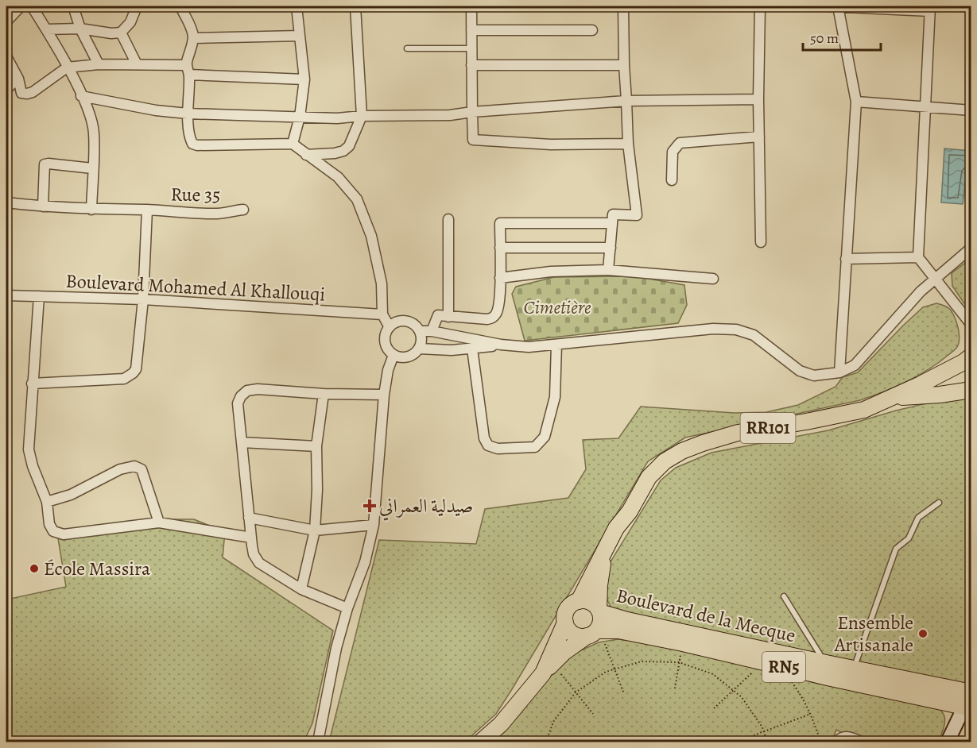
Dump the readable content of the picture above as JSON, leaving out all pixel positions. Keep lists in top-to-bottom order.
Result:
{
  "streets": {
    "main road": ["RR101", "Boulevard de la Mecque", "RN5"],
    "street": ["Rue 35", "Boulevard Mohamed Al Khallouqi"]
  },
  "crossings": [
    ["RR101", "Boulevard de la Mecque"],
    ["RR101", "RN5"],
    ["Boulevard de la Mecque", "RN5"]
  ],
  "parks": ["Cimetière"],
  "places": {
    "health": ["صيدلية العمراني"],
    "other": ["École Massira", "Ensemble Artisanale"]
  },
  "scale_bar": "50 m"
}
